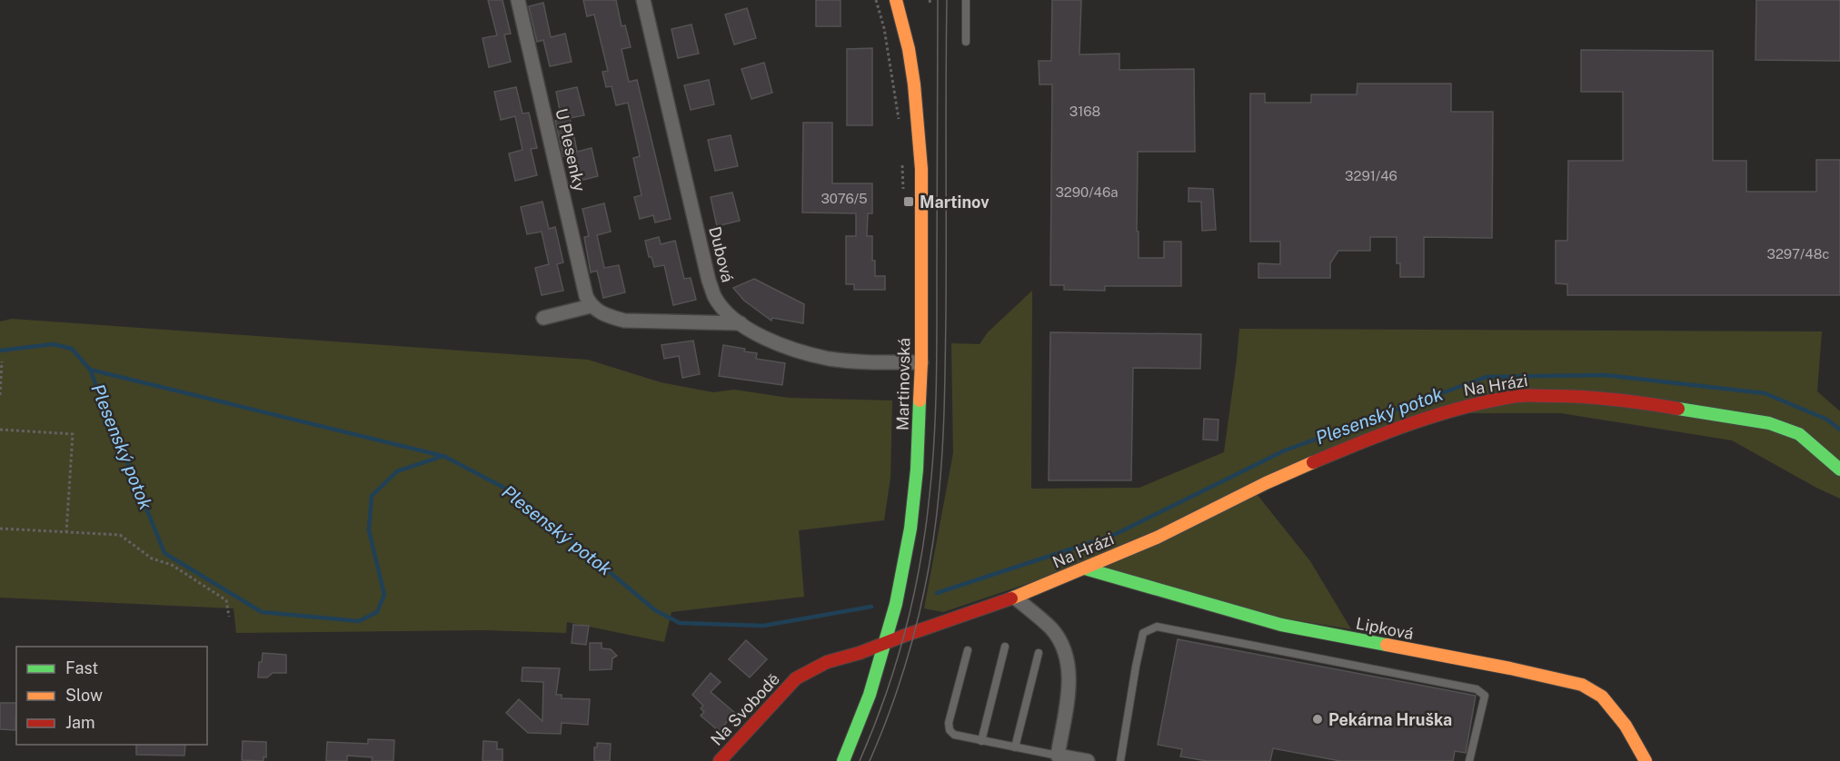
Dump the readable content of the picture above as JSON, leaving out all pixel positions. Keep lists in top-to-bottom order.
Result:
{
  "streets": {
    "street": [
      "U Plesenky",
      "Dubová",
      "Martinovská",
      "Na Hrázi",
      "Lipková",
      "Na Svobodě"
    ]
  },
  "crossings": [
    ["Dubová", "Martinovská"],
    ["Martinovská", "Na Hrázi"],
    ["Martinovská", "Na Svobodě"],
    ["Na Hrázi", "Lipková"],
    ["Na Hrázi", "Na Svobodě"]
  ],
  "water": ["Plesenský potok"],
  "places": {
    "transit": ["Martinov"],
    "other": ["Pekárna Hruška"]
  },
  "house_numbers": [
    "3168",
    "3291/46",
    "3290/46a",
    "3076/5",
    "3297/48c"
  ],
  "legend": ["Fast", "Slow", "Jam"]
}
